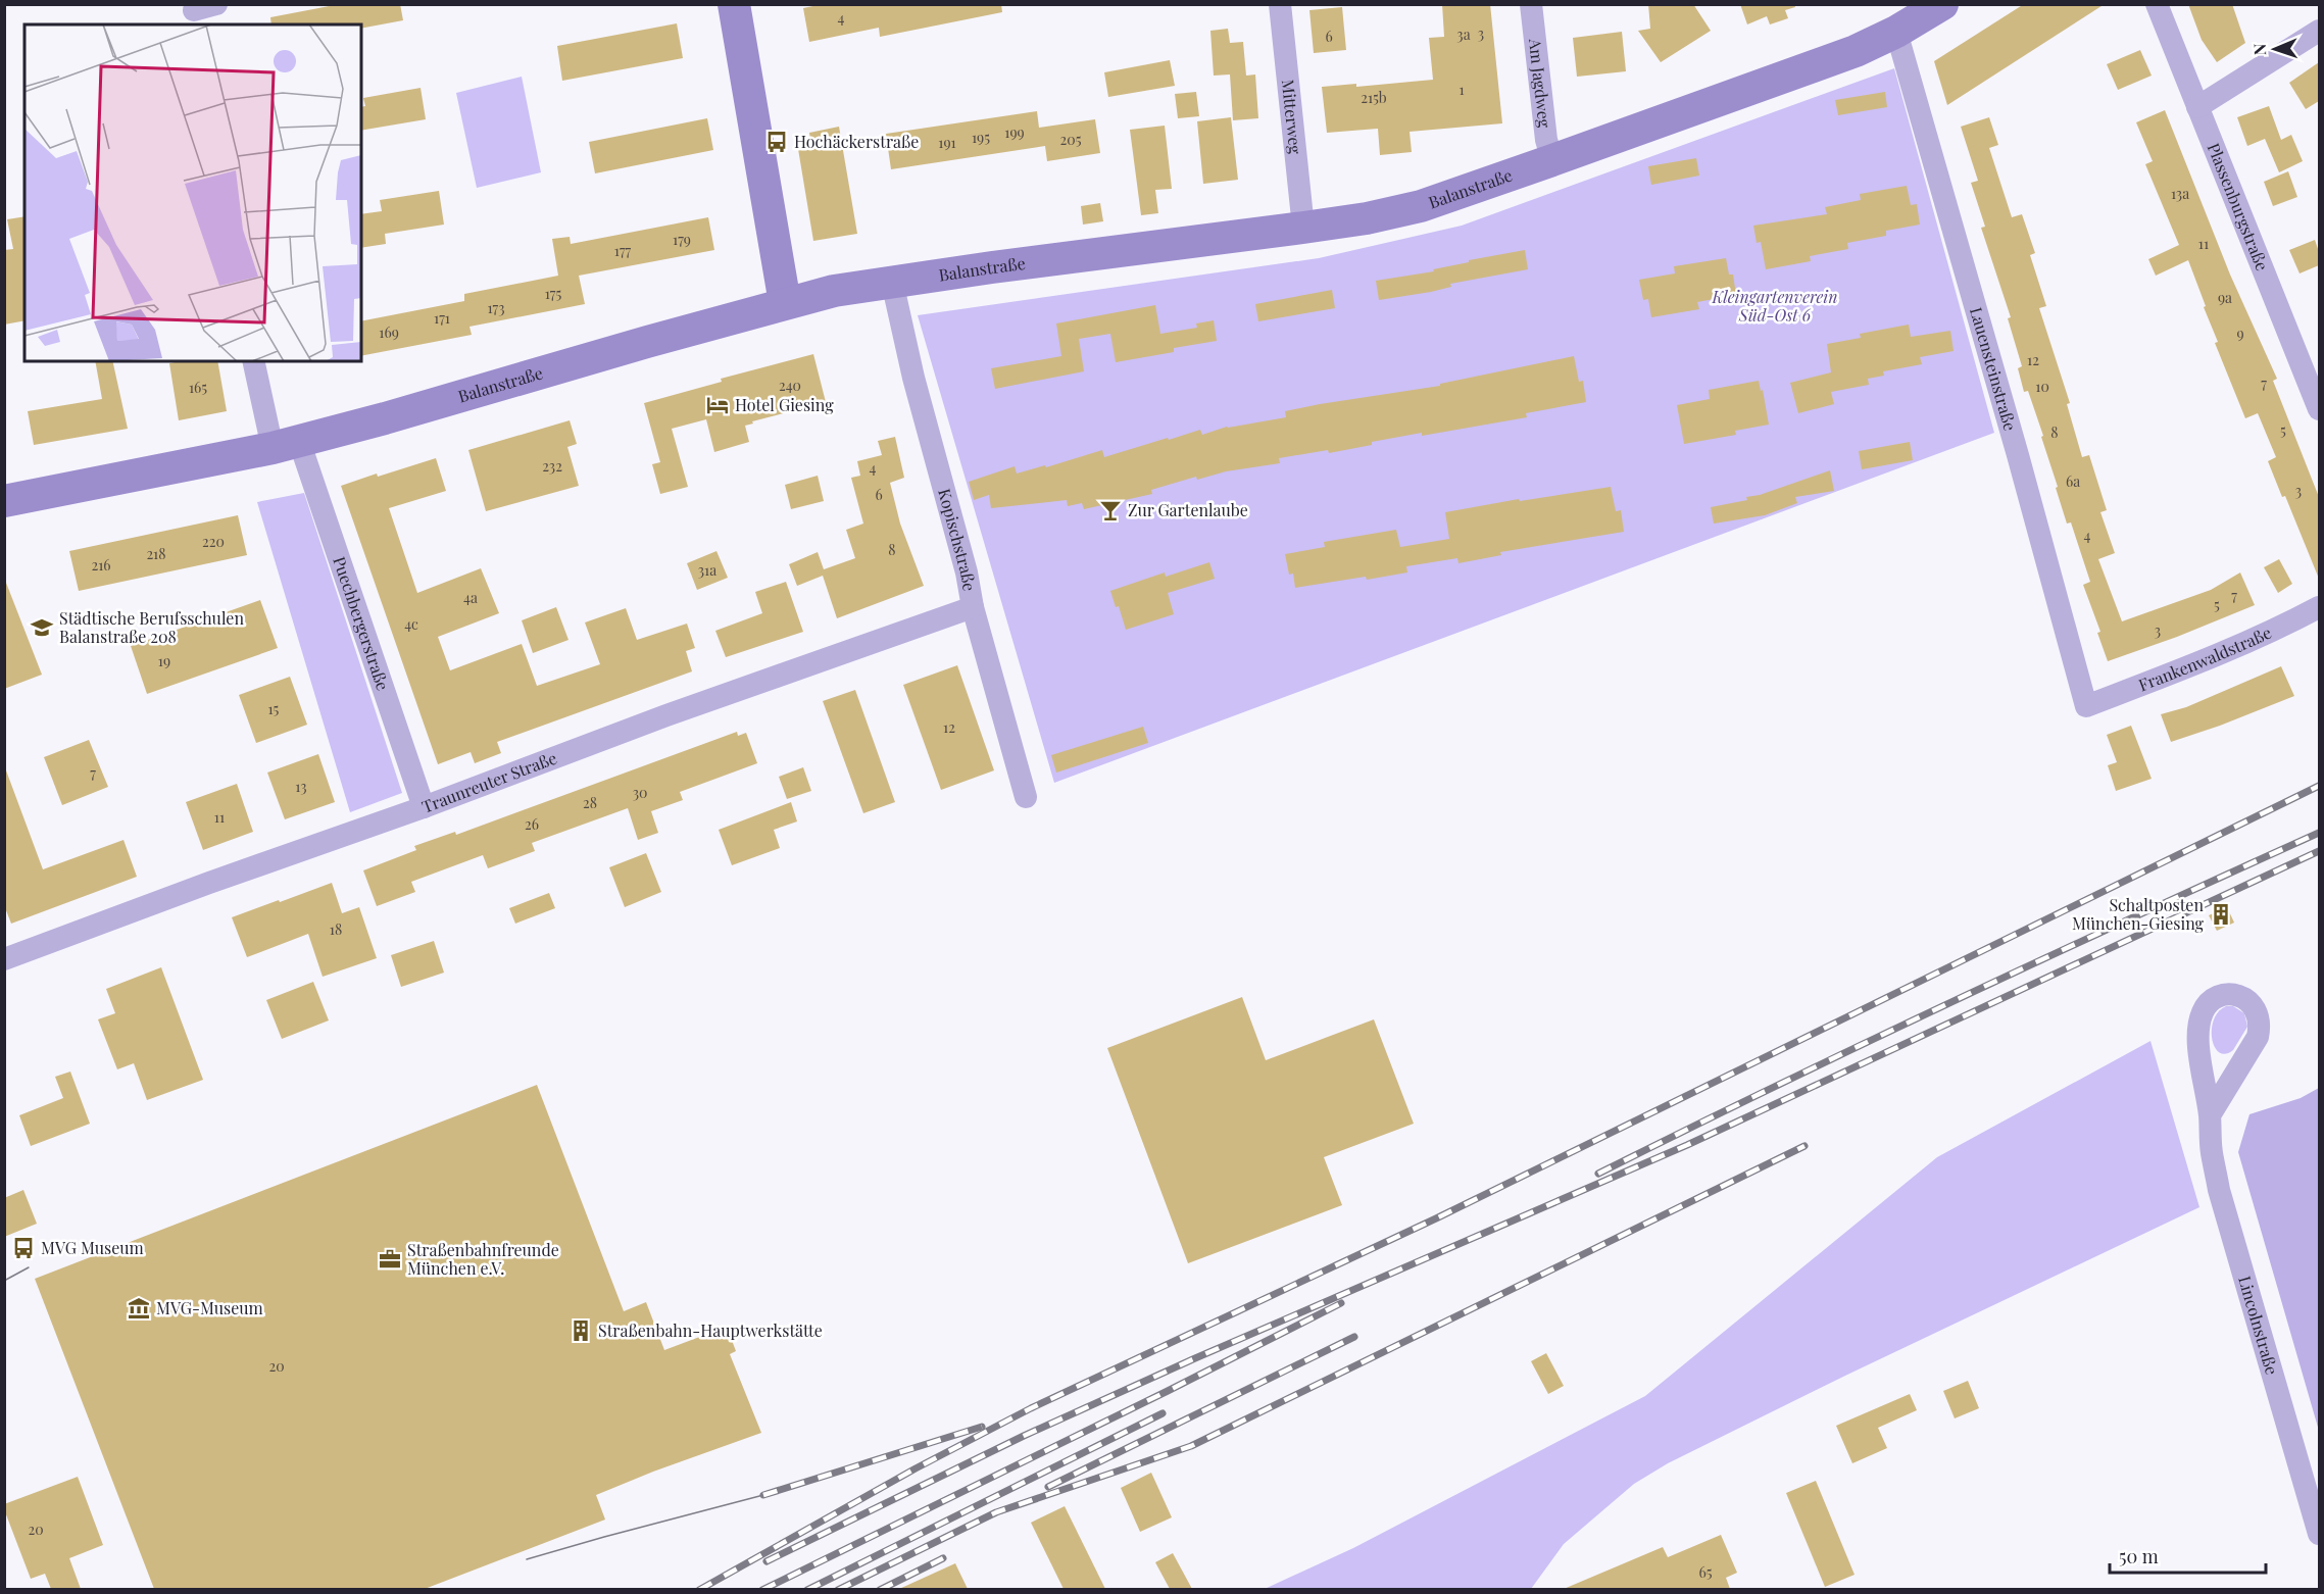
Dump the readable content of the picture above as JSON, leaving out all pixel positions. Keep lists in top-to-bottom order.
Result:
{
  "streets": {
    "street": [
      "Am Jagdweg",
      "Mitterweg",
      "Balanstraße",
      "Plassenburgstraße",
      "Lauensteinstraße",
      "Kopischstraße",
      "Puechbergerstraße",
      "Frankenwaldstraße",
      "Traunreuter Straße",
      "Lincolnstraße"
    ]
  },
  "crossings": [
    ["Am Jagdweg", "Balanstraße"],
    ["Mitterweg", "Balanstraße"],
    ["Balanstraße", "Lauensteinstraße"],
    ["Balanstraße", "Kopischstraße"],
    ["Balanstraße", "Puechbergerstraße"],
    ["Lauensteinstraße", "Frankenwaldstraße"],
    ["Kopischstraße", "Traunreuter Straße"],
    ["Puechbergerstraße", "Traunreuter Straße"]
  ],
  "parks": ["Kleingartenverein Süd-Ost 6"],
  "places": {
    "bus stop": ["Hochäckerstraße", "MVG Museum"],
    "hotel": ["Hotel Giesing"],
    "bar": ["Zur Gartenlaube"],
    "school or university": ["Städtische Berufsschulen Balanstraße 208"],
    "building": ["Schaltposten München-Giesing", "Straßenbahn-Hauptwerkstätte"],
    "office": ["Straßenbahnfreunde München e.V."],
    "museum": ["MVG-Museum"]
  },
  "house_numbers": [
    "4",
    "3",
    "3a",
    "6",
    "1",
    "215b",
    "199",
    "195",
    "205",
    "191",
    "13a",
    "179",
    "11",
    "177",
    "175",
    "9a",
    "173",
    "171",
    "169",
    "9",
    "12",
    "7",
    "240",
    "10",
    "165",
    "5",
    "8",
    "232",
    "4",
    "6a",
    "3",
    "6",
    "4",
    "220",
    "8",
    "218",
    "216",
    "31a",
    "7",
    "4a",
    "5",
    "4c",
    "3",
    "19",
    "15",
    "12",
    "7",
    "13",
    "30",
    "28",
    "11",
    "26",
    "18",
    "20",
    "20",
    "65"
  ],
  "scale_bar": "50 m",
  "north": "left"
}
